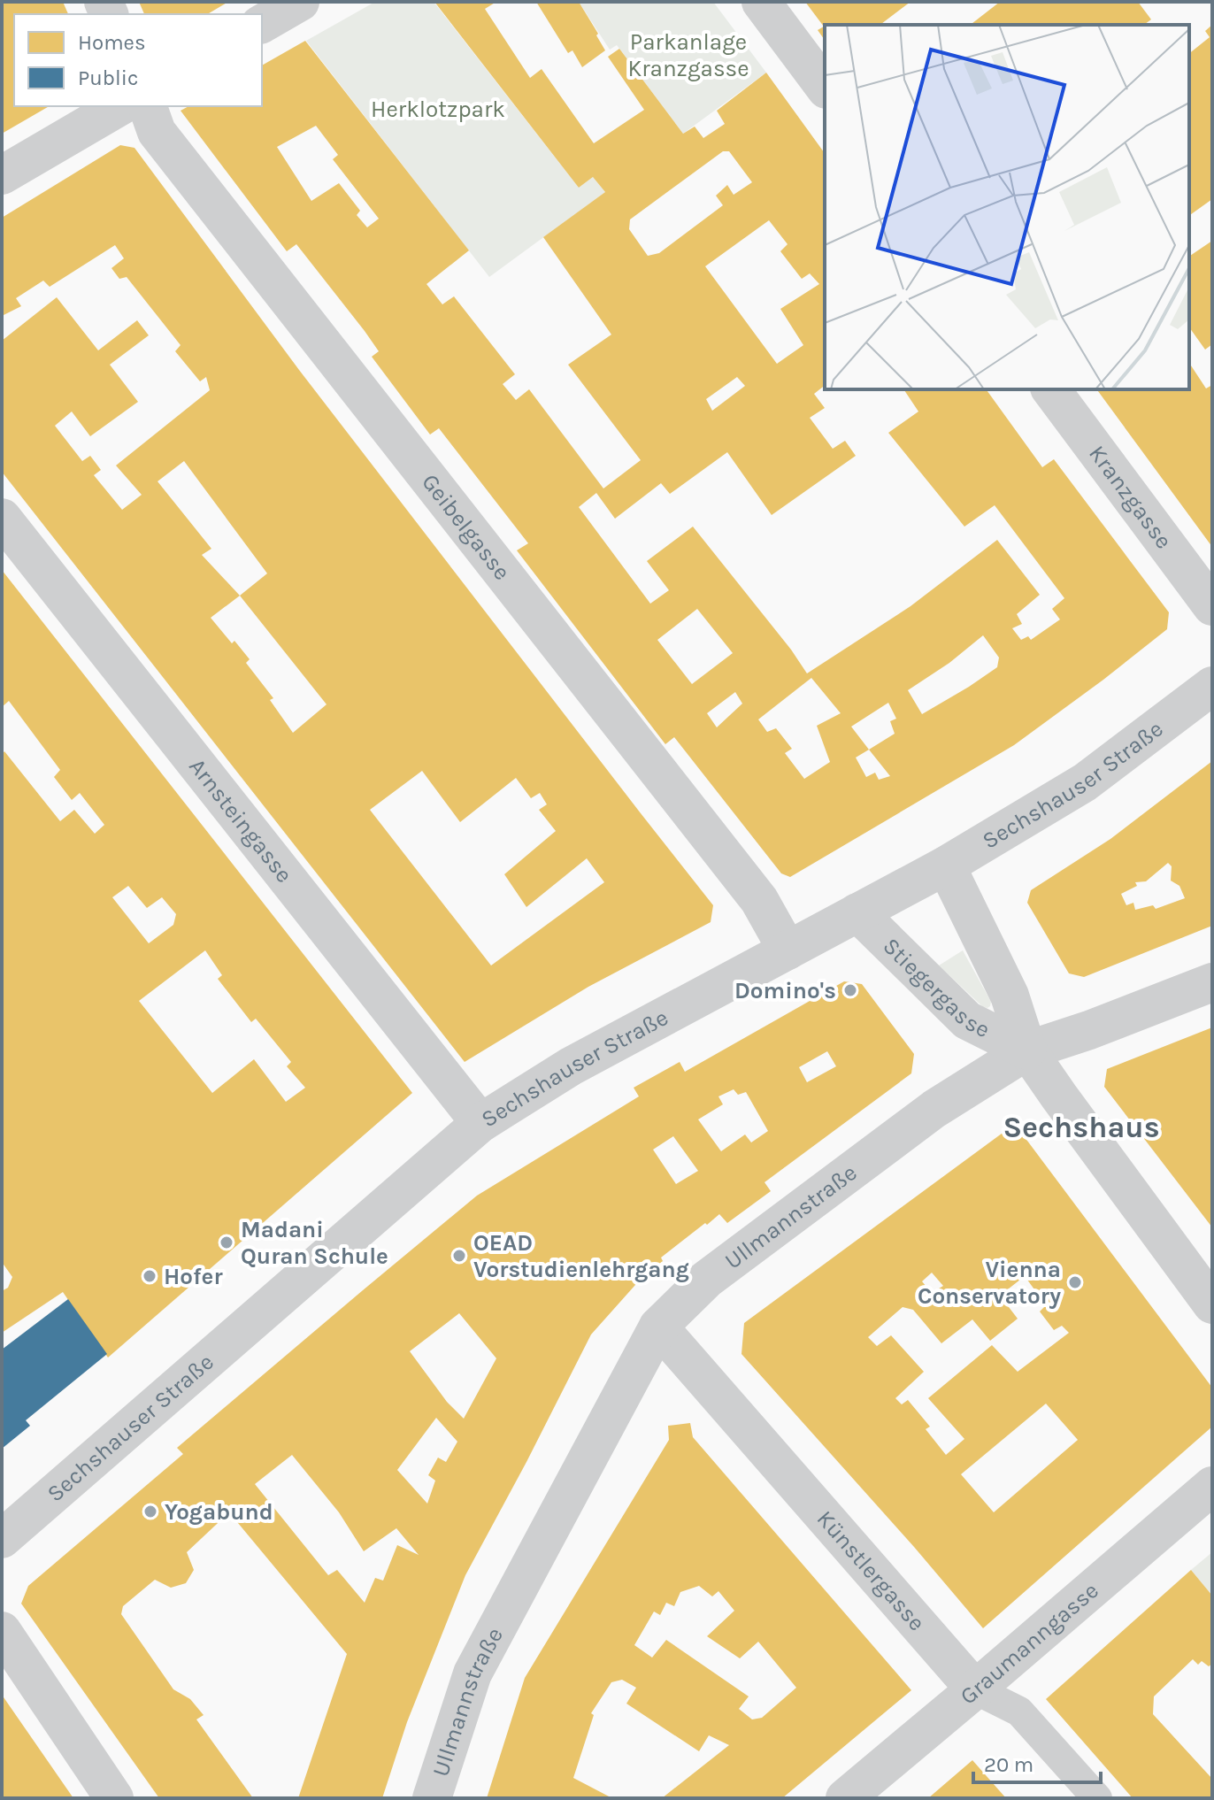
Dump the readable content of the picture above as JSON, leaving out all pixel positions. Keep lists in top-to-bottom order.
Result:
{
  "streets": {
    "street": [
      "Kranzgasse",
      "Geibelgasse",
      "Sechshauser Straße",
      "Arnsteingasse",
      "Stiegergasse",
      "Ullmannstraße",
      "Künstlergasse",
      "Graumanngasse"
    ]
  },
  "crossings": [
    ["Geibelgasse", "Sechshauser Straße"],
    ["Sechshauser Straße", "Arnsteingasse"],
    ["Sechshauser Straße", "Stiegergasse"],
    ["Stiegergasse", "Ullmannstraße"],
    ["Ullmannstraße", "Künstlergasse"],
    ["Künstlergasse", "Graumanngasse"]
  ],
  "districts": ["Sechshaus"],
  "parks": ["Parkanlage Kranzgasse", "Herklotzpark"],
  "places": [
    "Domino's",
    "Madani Quran Schule",
    "OEAD Vorstudienlehrgang",
    "Hofer",
    "Vienna Conservatory",
    "Yogabund"
  ],
  "legend": ["Homes", "Public"],
  "scale_bar": "20 m"
}
